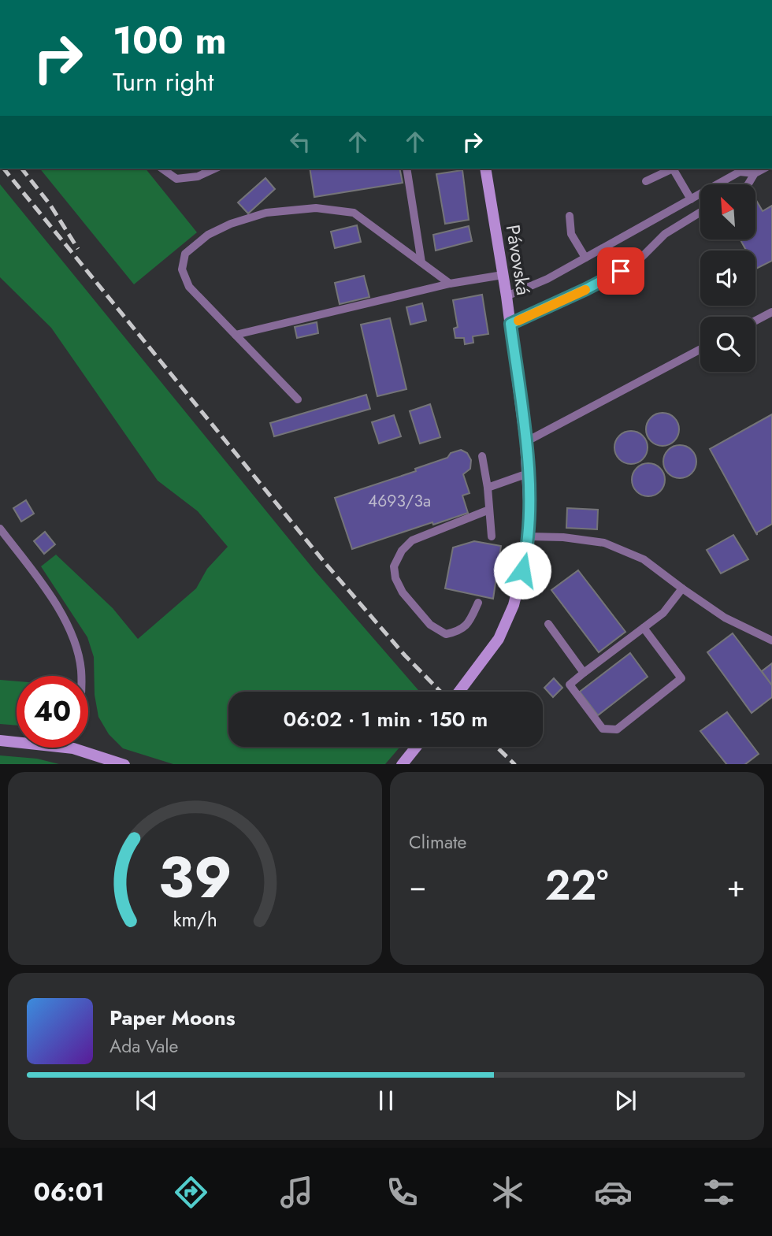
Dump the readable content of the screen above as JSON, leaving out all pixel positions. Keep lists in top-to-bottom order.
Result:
{
  "streets": {
    "street": ["Pávovská"]
  },
  "house_numbers": ["4693/3a"],
  "north": "top left",
  "page": {
    "turn": ["100 m", "Turn right"],
    "limit": "40",
    "trip": "06:02 · 1 min · 150 m",
    "tile": "Climate",
    "heat": ["−", "22°", "+"],
    "song": ["Paper Moons", "Ada Vale"],
    "tabs": "06:01",
    "gauge": ["39", "km/h"]
  }
}
